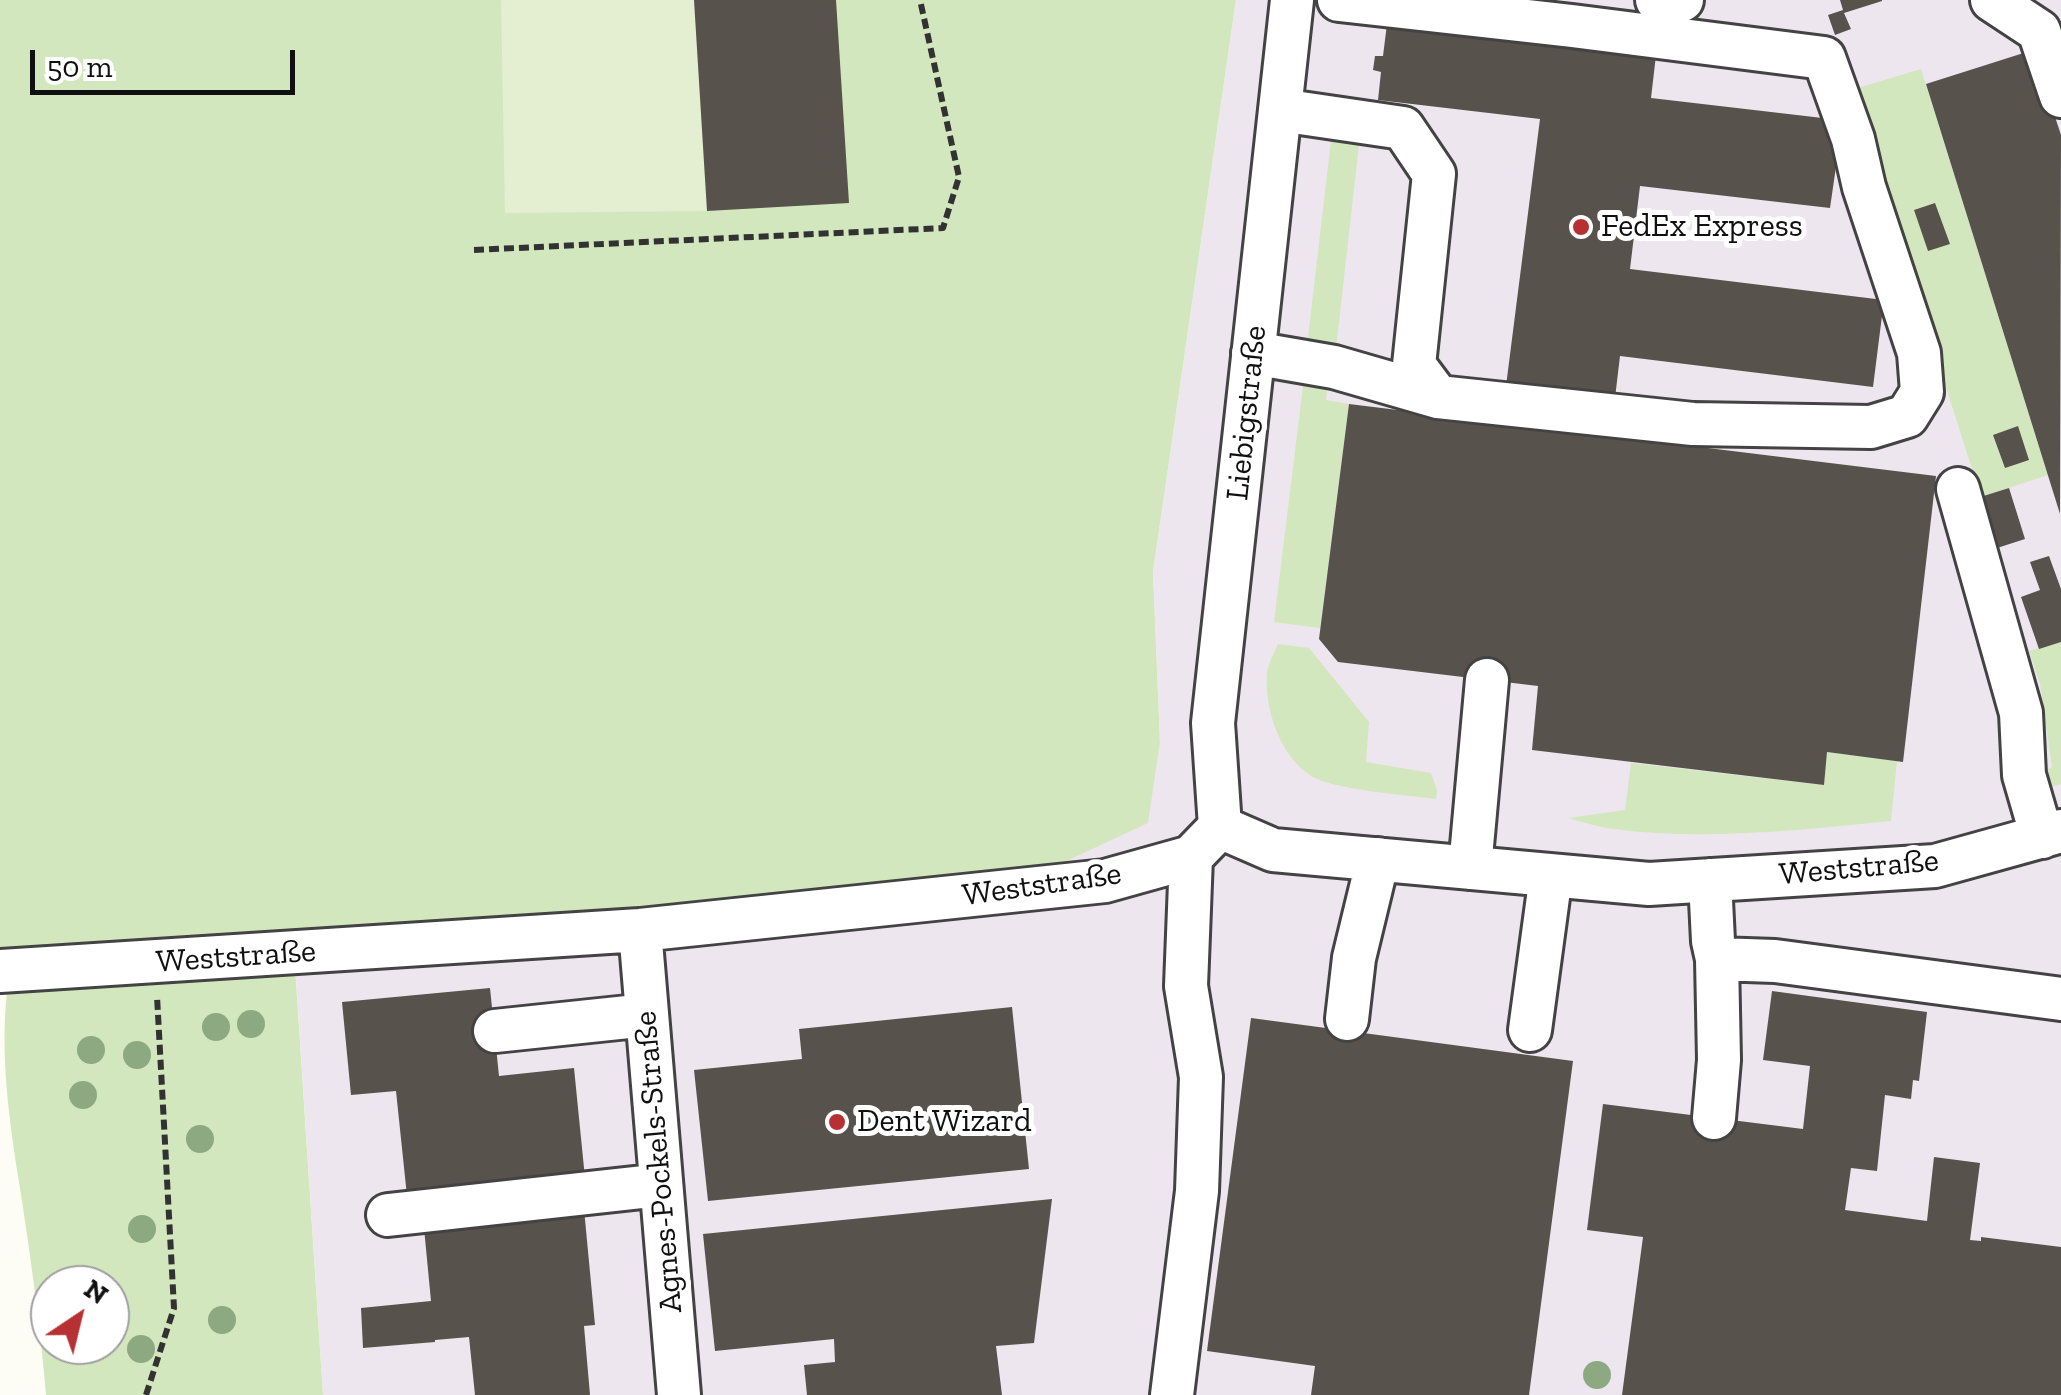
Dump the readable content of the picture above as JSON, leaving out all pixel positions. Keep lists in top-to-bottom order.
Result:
{
  "streets": {
    "street": ["Liebigstraße", "Weststraße", "Agnes-Pockels-Straße"]
  },
  "crossings": [
    ["Liebigstraße", "Weststraße"],
    ["Weststraße", "Agnes-Pockels-Straße"]
  ],
  "places": ["FedEx Express", "Dent Wizard"],
  "scale_bar": "50 m",
  "north": "top right"
}
